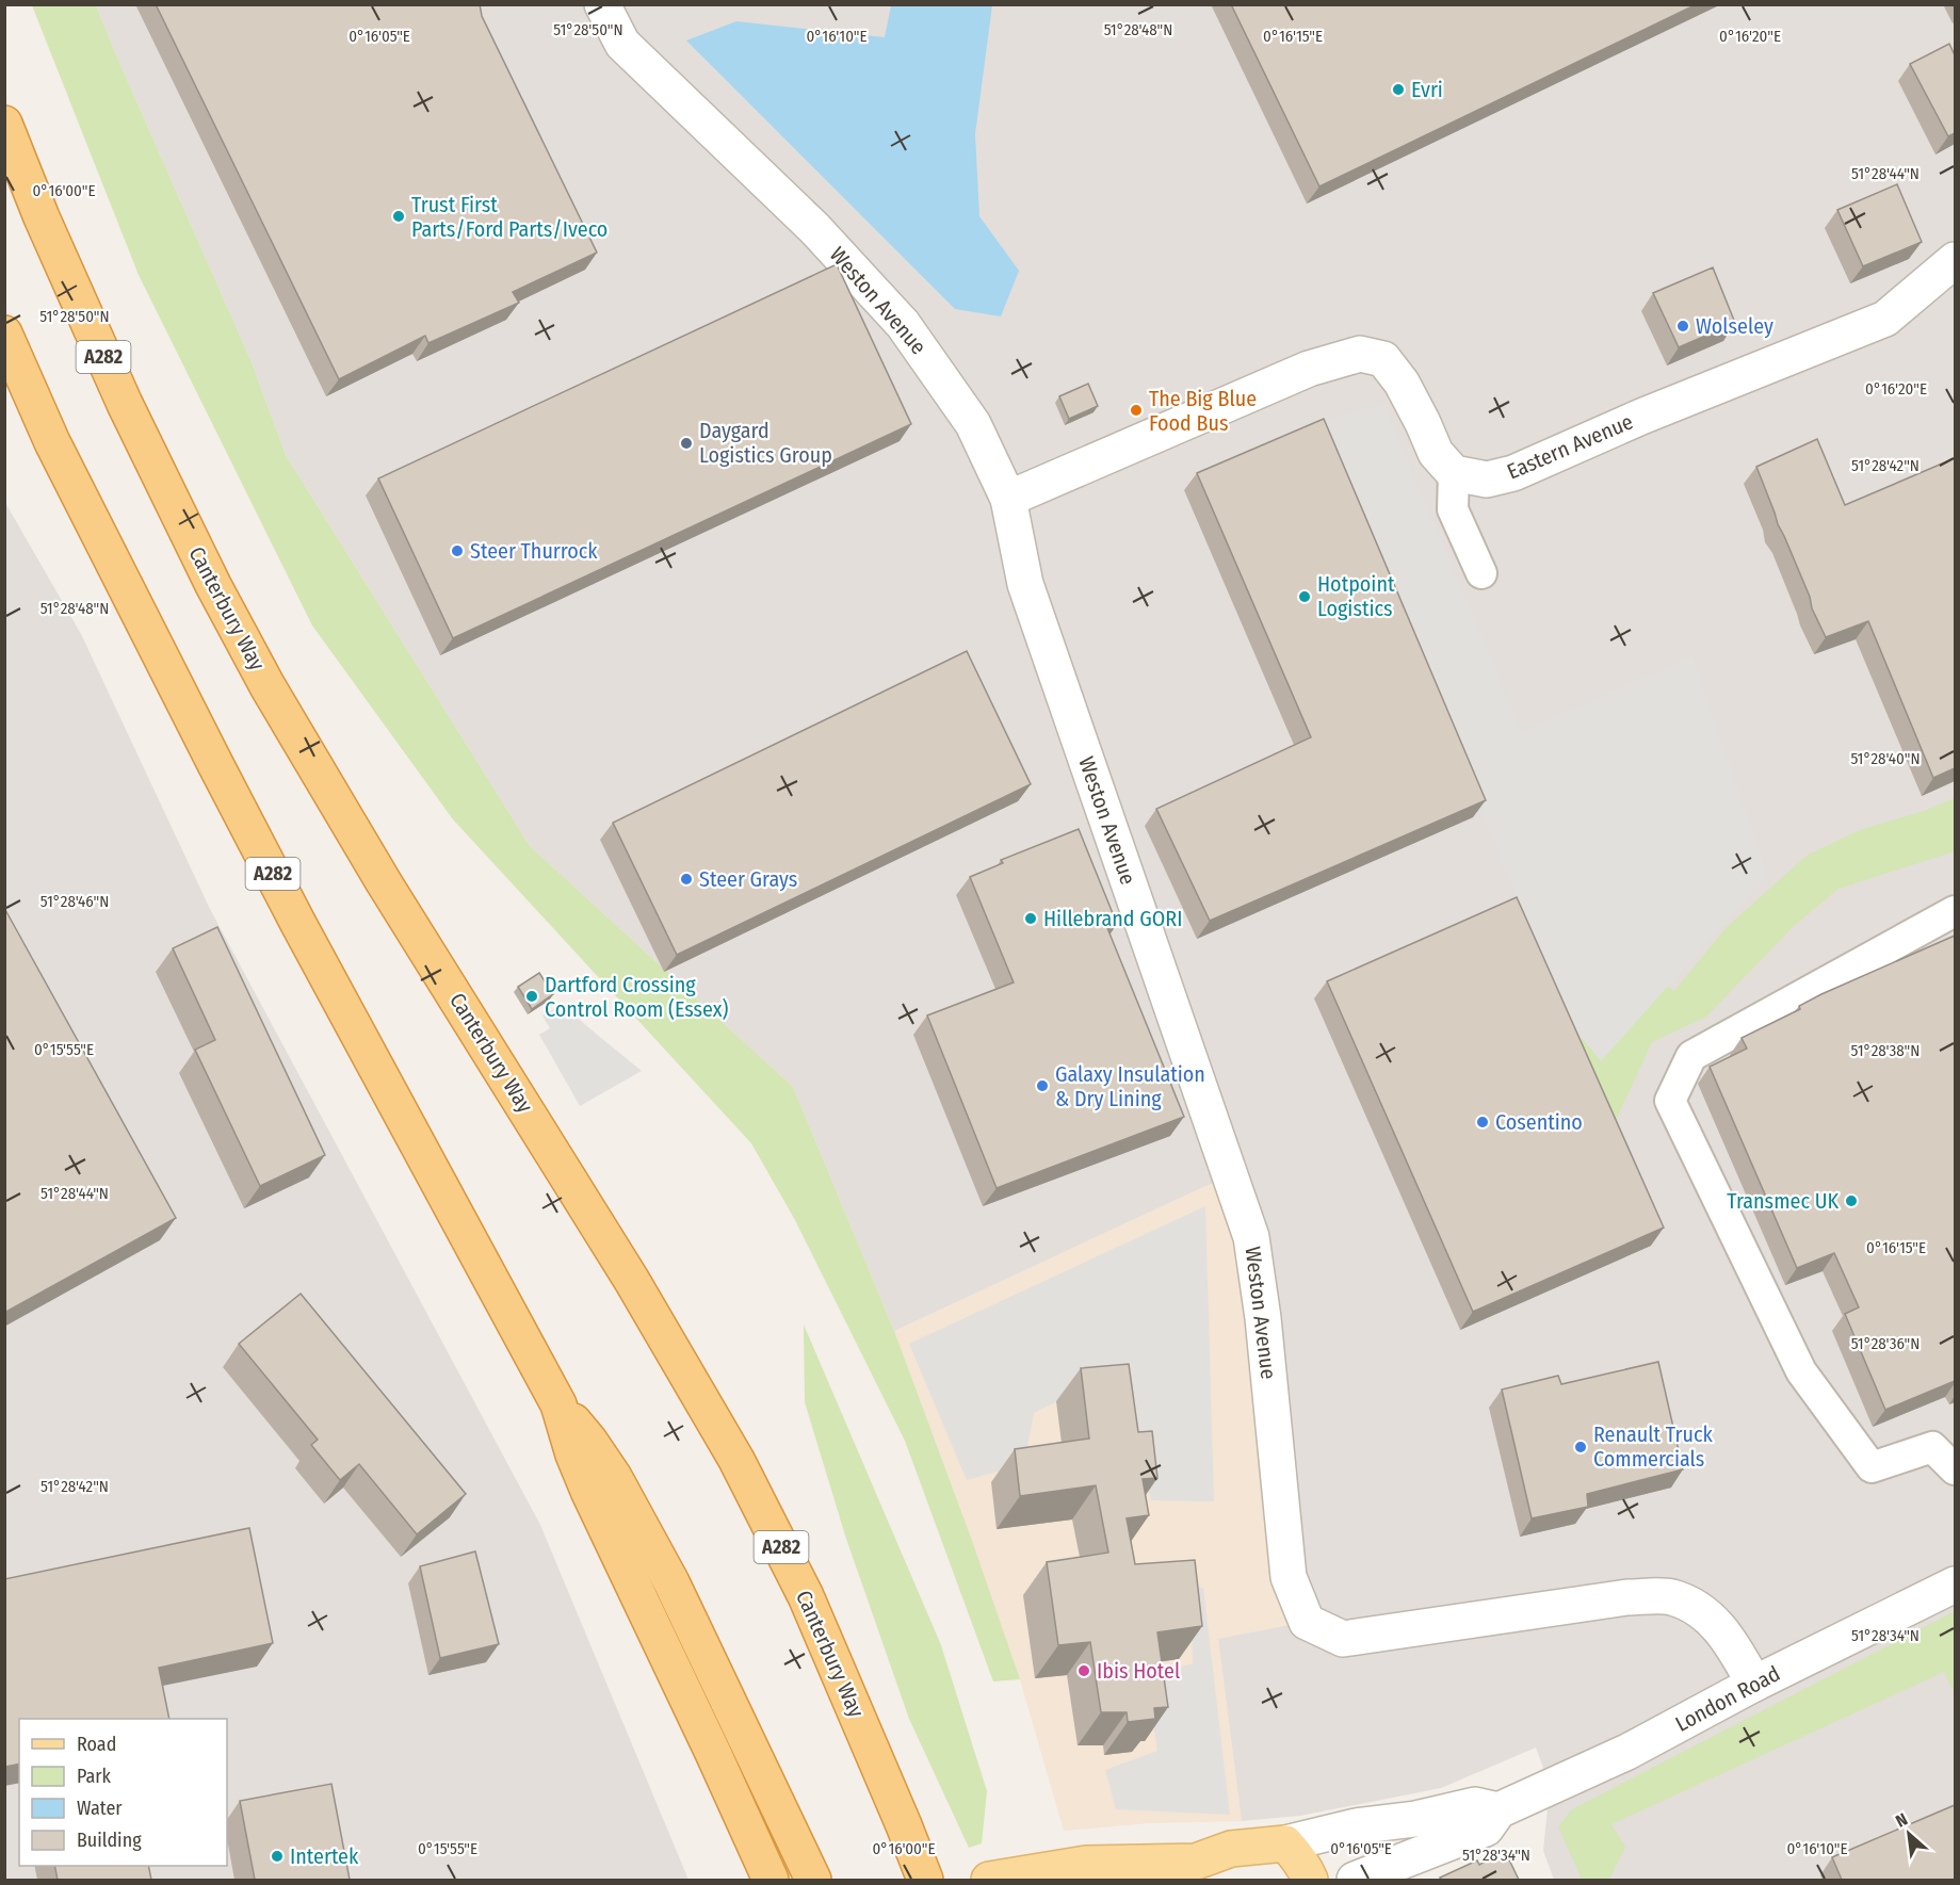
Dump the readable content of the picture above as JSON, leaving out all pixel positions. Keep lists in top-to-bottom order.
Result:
{
  "streets": {
    "highway": ["A282", "Canterbury Way"],
    "street": ["Weston Avenue", "Eastern Avenue", "London Road"]
  },
  "crossings": [
    ["Weston Avenue", "London Road"]
  ],
  "places": [
    "Evri",
    "Trust First Parts/Ford Parts/Iveco",
    "Wolseley",
    "The Big Blue Food Bus",
    "Daygard Logistics Group",
    "Steer Thurrock",
    "Hotpoint Logistics",
    "Steer Grays",
    "Hillebrand GORI",
    "Dartford Crossing Control Room (Essex)",
    "Galaxy Insulation & Dry Lining",
    "Cosentino",
    "Transmec UK",
    "Renault Truck Commercials",
    "Ibis Hotel",
    "Intertek"
  ],
  "legend": [
    "Road",
    "Park",
    "Water",
    "Building"
  ],
  "north": "top left",
  "coordinates": [
    "51°28'50\"N",
    "51°28'48\"N",
    "0°16'05\"E",
    "0°16'10\"E",
    "0°16'15\"E",
    "0°16'20\"E",
    "51°28'44\"N",
    "0°16'00\"E",
    "51°28'42\"N",
    "51°28'40\"N",
    "51°28'46\"N",
    "0°15'55\"E",
    "51°28'38\"N",
    "51°28'36\"N",
    "51°28'34\"N"
  ]
}
